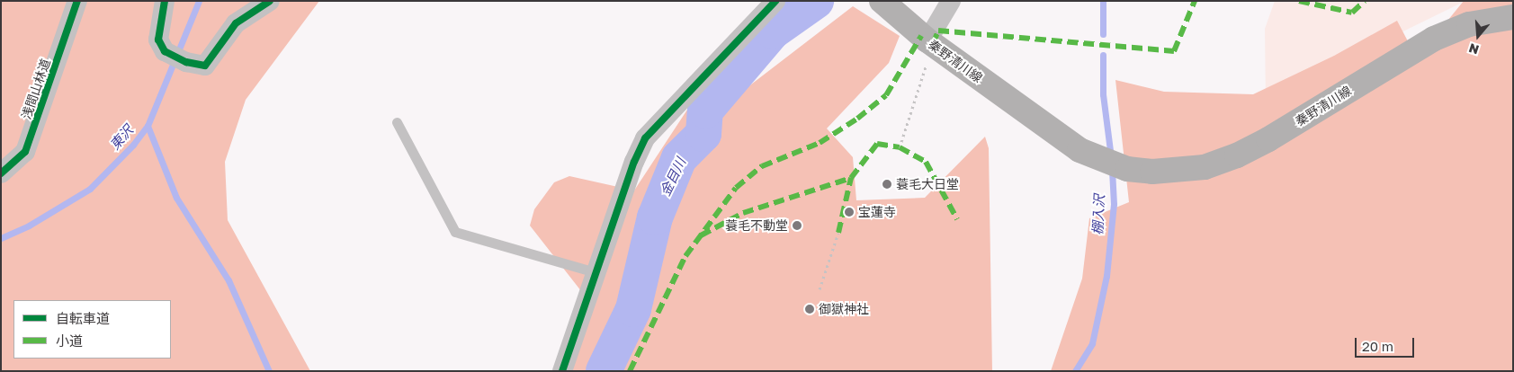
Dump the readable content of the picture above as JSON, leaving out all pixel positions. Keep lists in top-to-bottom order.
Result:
{
  "streets": {
    "main road": ["秦野清川線"],
    "street": ["浅間山林道"]
  },
  "water": ["東沢", "金目川", "棚入沢"],
  "places": [
    "蓑毛大日堂",
    "宝蓮寺",
    "蓑毛不動堂",
    "御獄神社"
  ],
  "legend": ["自転車道", "小道"],
  "scale_bar": "20 m",
  "north": "bottom"
}
